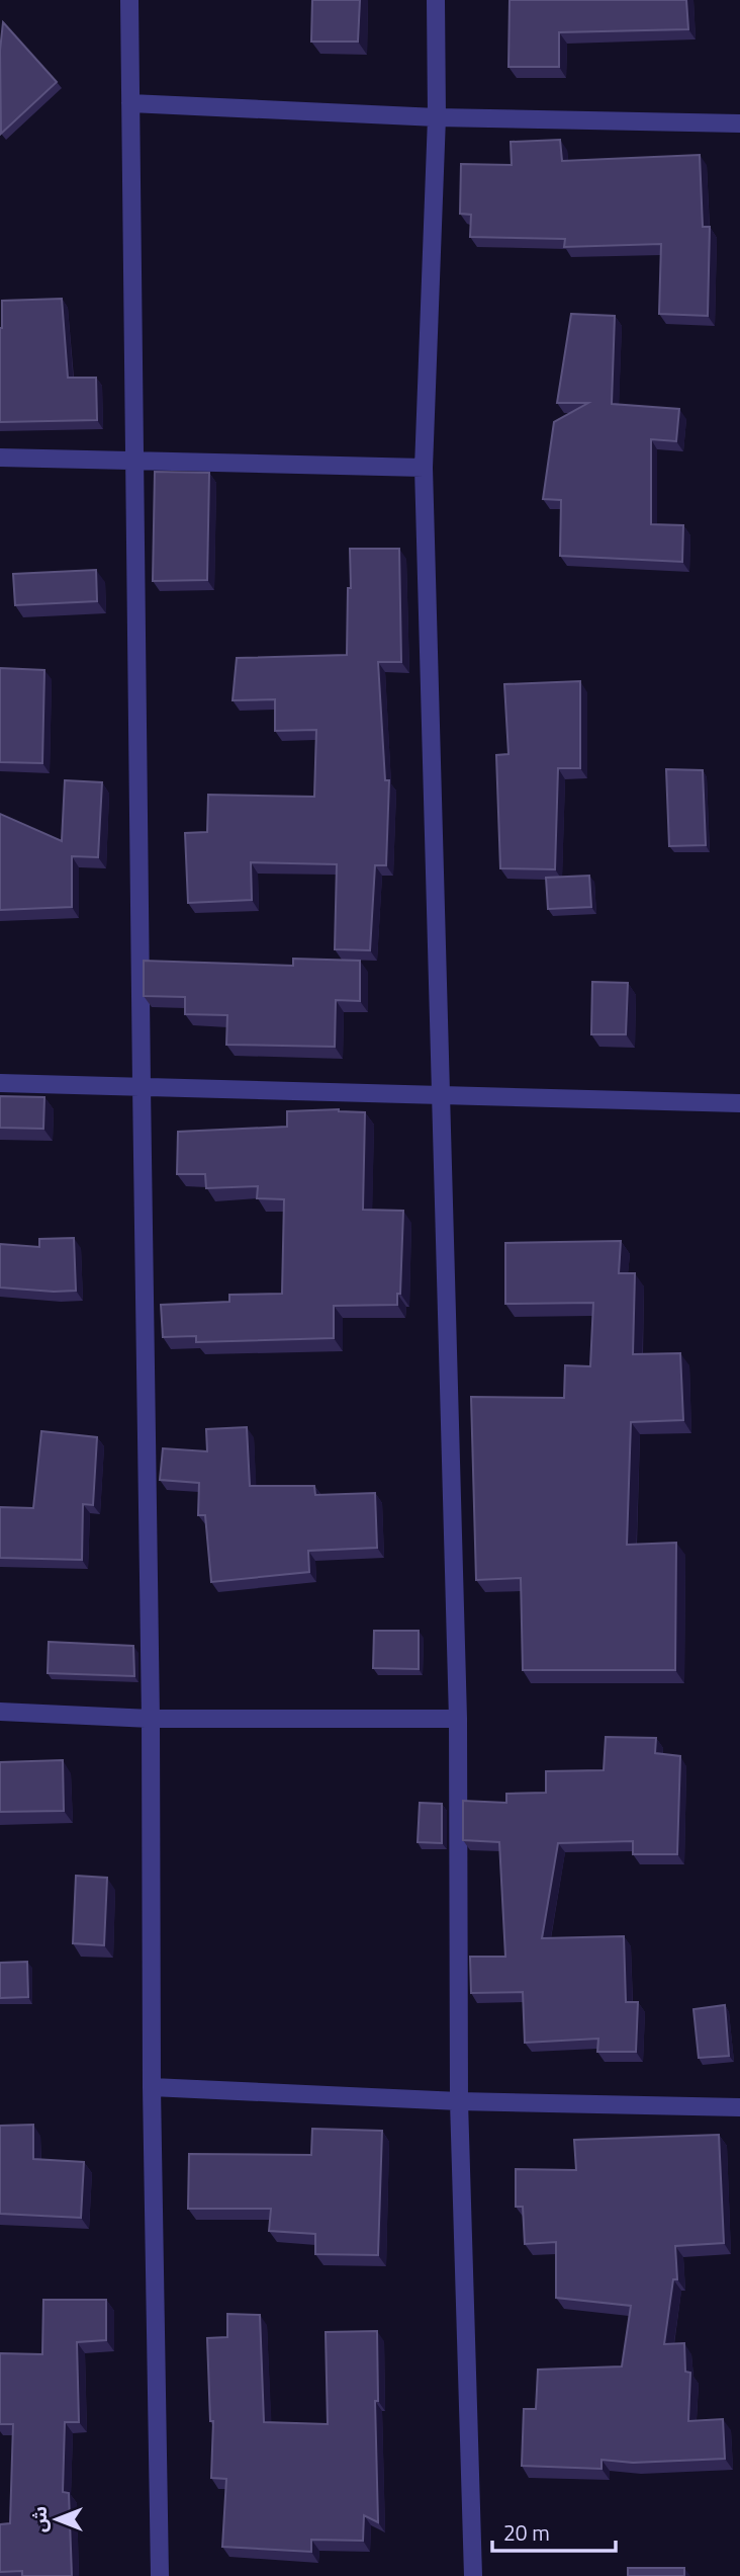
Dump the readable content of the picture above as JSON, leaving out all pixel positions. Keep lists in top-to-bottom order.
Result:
{
  "scale_bar": "20 m",
  "north": "left"
}
